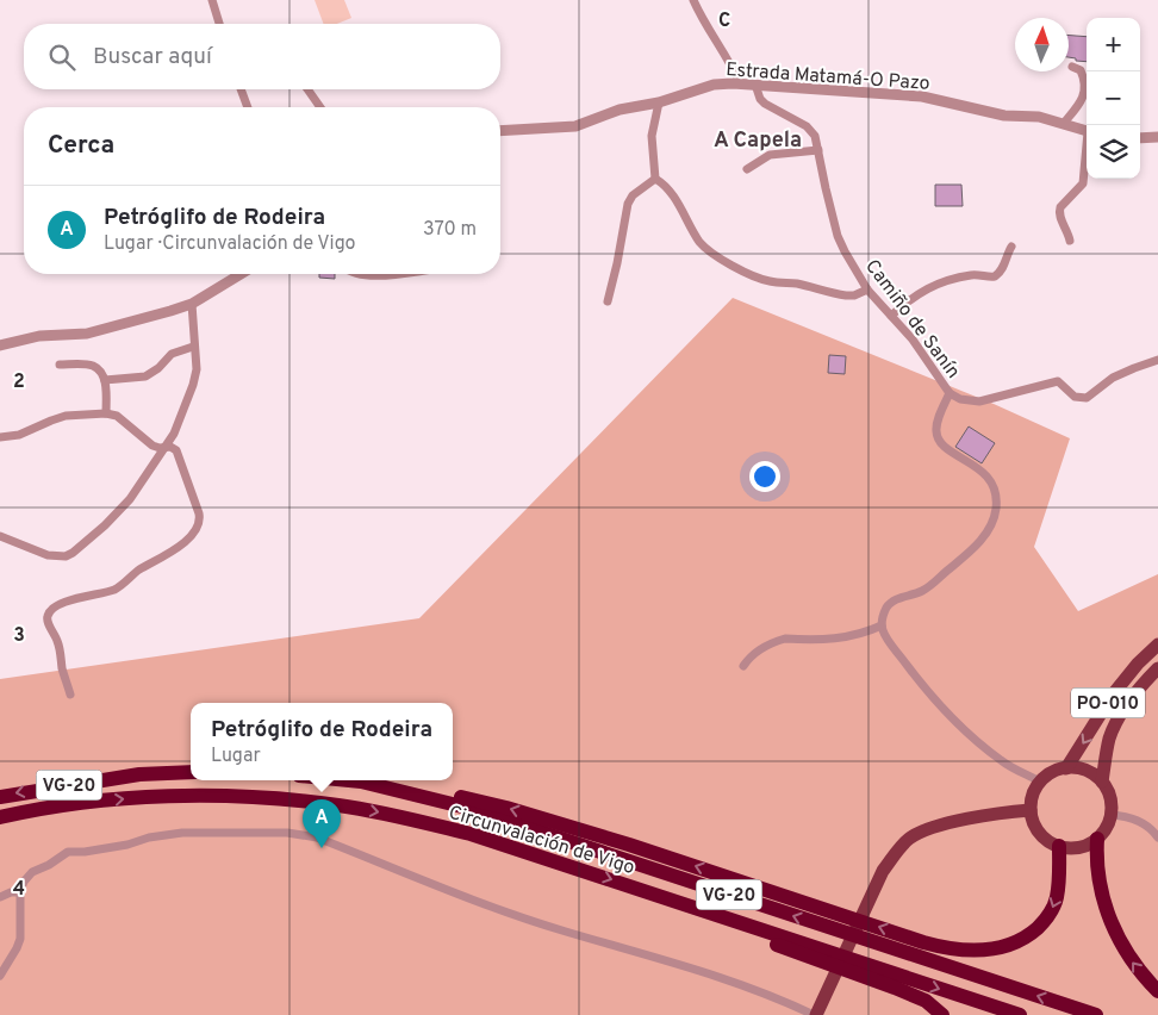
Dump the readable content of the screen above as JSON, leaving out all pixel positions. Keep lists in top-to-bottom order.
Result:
{
  "streets": {
    "highway": ["VG-20", "Circunvalación de Vigo"],
    "main road": ["PO-010"],
    "street": ["Estrada Matamá-O Pazo", "Camiño de Sanín"]
  },
  "crossings": [
    ["Estrada Matamá-O Pazo", "Camiño de Sanín"]
  ],
  "districts": ["A Capela"],
  "north": "top",
  "page": {
    "map_buttons": ["+", "−"],
    "search": "Buscar aquí",
    "heading": "Cerca",
    "list": [
      {
        "mark": "A",
        "name": "Petróglifo de Rodeira",
        "note": "Lugar · Circunvalación de Vigo",
        "value": "370 m"
      }
    ],
    "popup": ["Petróglifo de Rodeira", "Lugar"],
    "pins": "A"
  },
  "grid": {
    "columns": ["C"],
    "rows": ["2", "3", "4"]
  }
}
